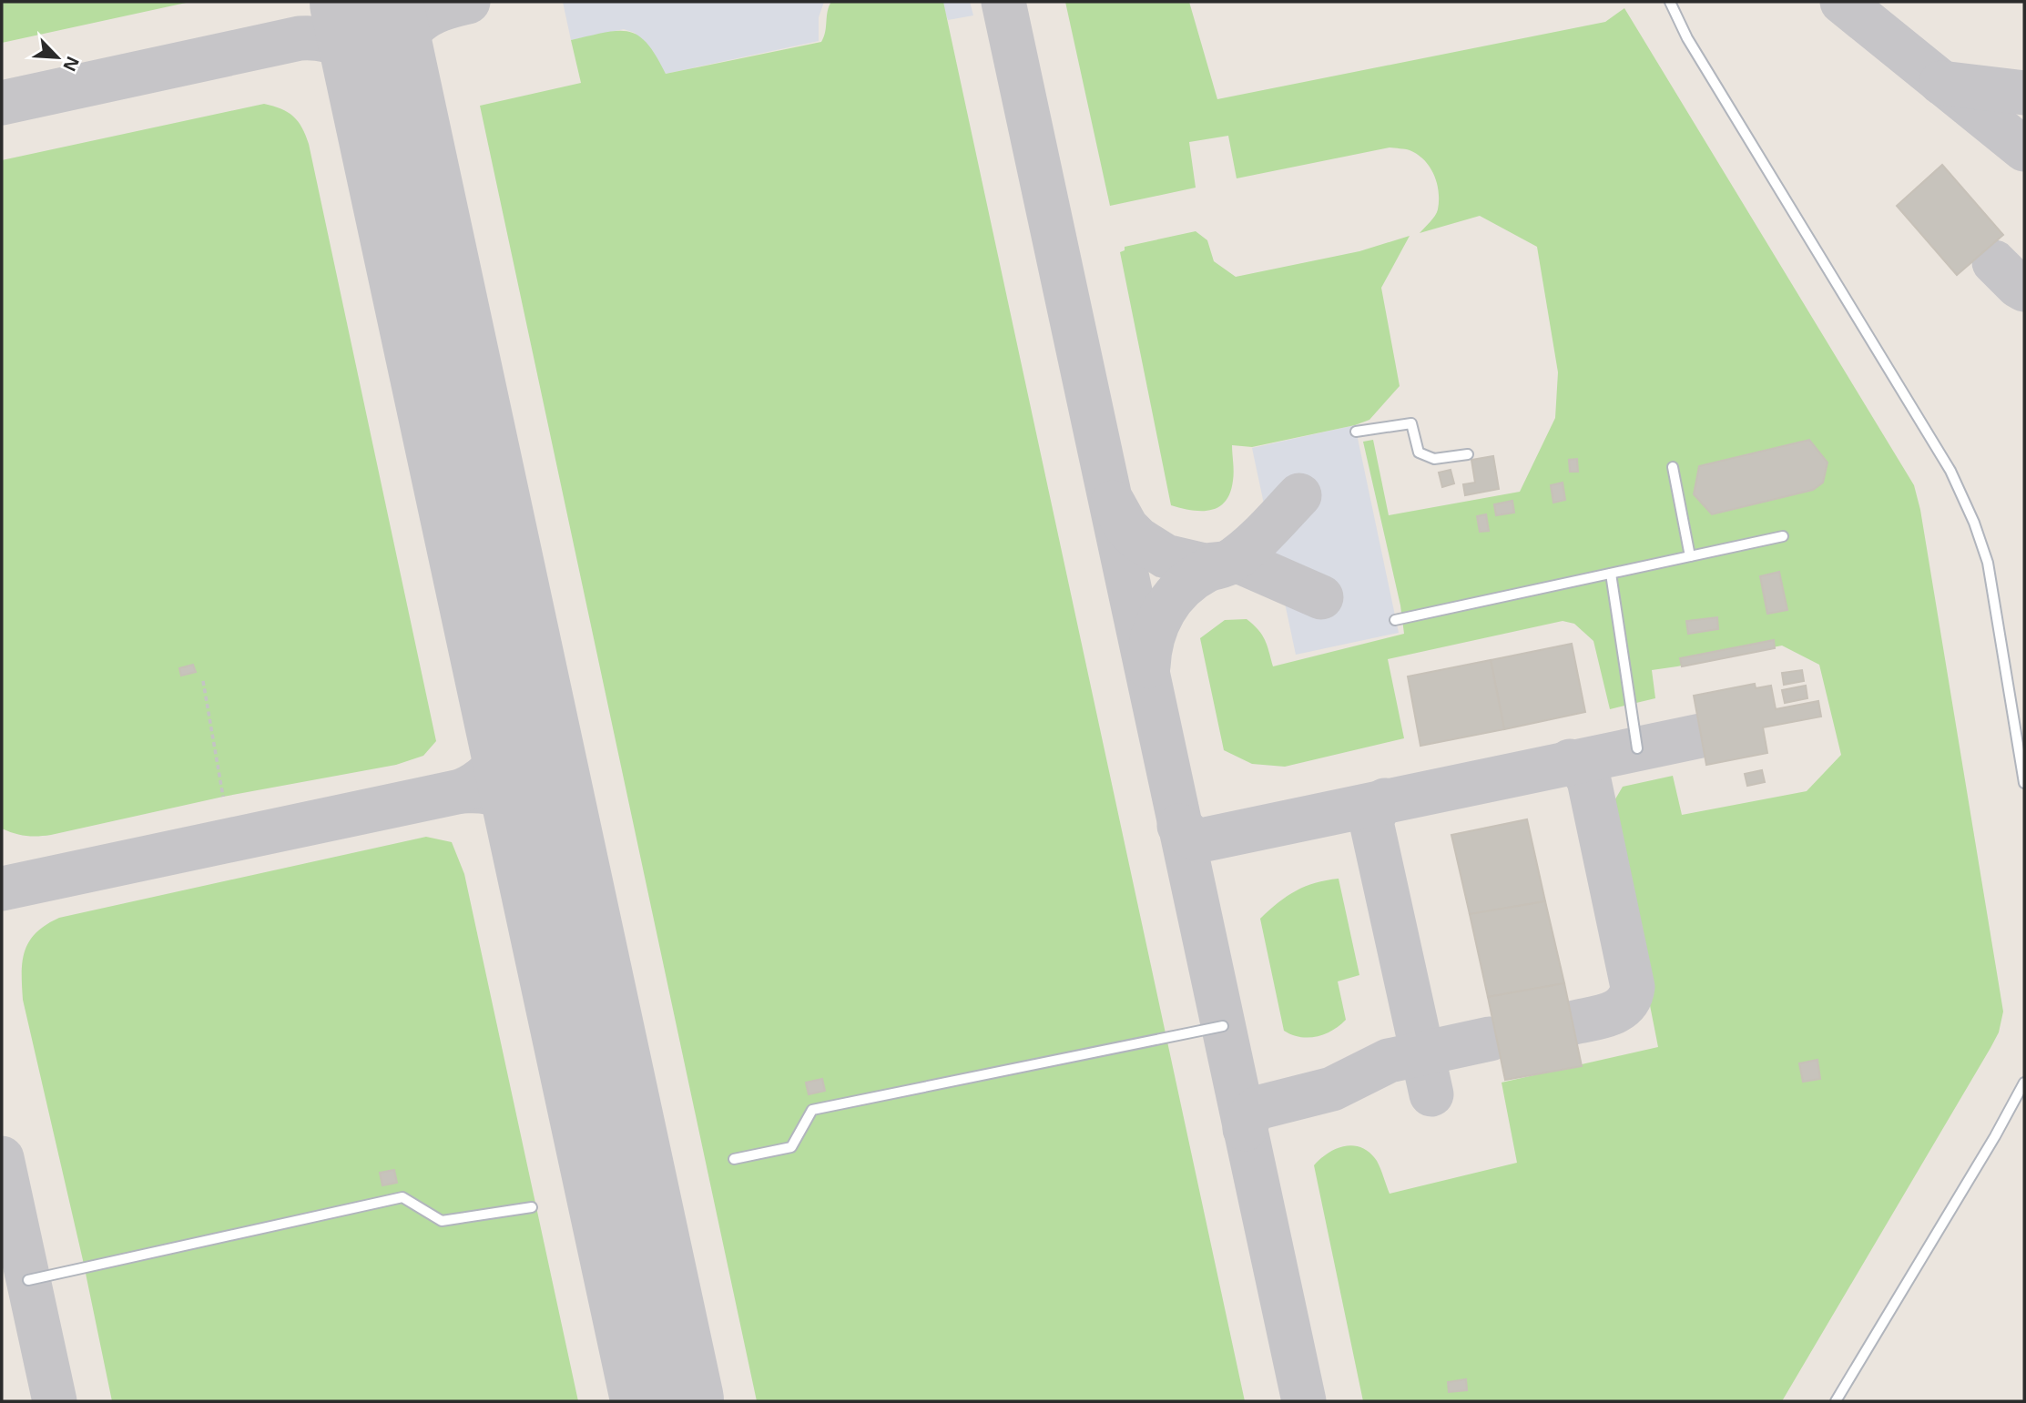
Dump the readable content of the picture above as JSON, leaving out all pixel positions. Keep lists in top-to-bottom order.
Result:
{
  "north": "bottom right"
}
